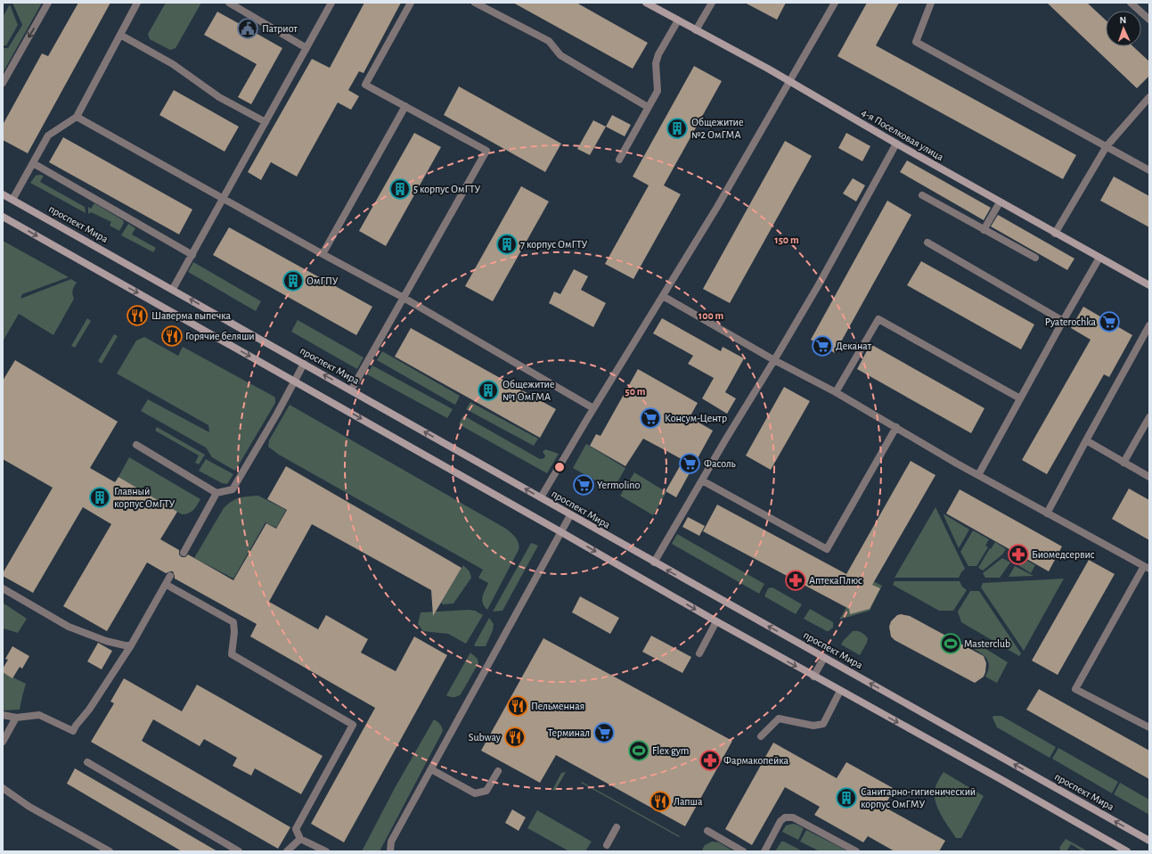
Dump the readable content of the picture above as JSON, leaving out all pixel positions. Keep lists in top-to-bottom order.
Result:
{
  "streets": {
    "main road": ["4-я Поселковая улица", "проспект Мира"]
  },
  "places": {
    "public building": ["Патриот"],
    "building": [
      "Общежитие №2 ОмГМА",
      "5 корпус ОмГТУ",
      "7 корпус ОмГТУ",
      "ОмГПУ",
      "Общежитие №1 ОмГМА",
      "Главный корпус ОмГТУ",
      "Санитарно-гигиенический корпус ОмГМУ"
    ],
    "restaurant": [
      "Шаверма выпечка",
      "Горячие беляши",
      "Пельменная",
      "Subway",
      "Лапша"
    ],
    "supermarket": [
      "Pyaterochka",
      "Деканат",
      "Консум-Центр",
      "Фасоль",
      "Yermolino",
      "Терминал"
    ],
    "pharmacy": ["Биомедсервис", "АптекаПлюс", "Фармакопейка"],
    "sports": ["Masterclub", "Flex gym"]
  },
  "north": "top",
  "rings": ["150 m", "100 m", "50 m"]
}
